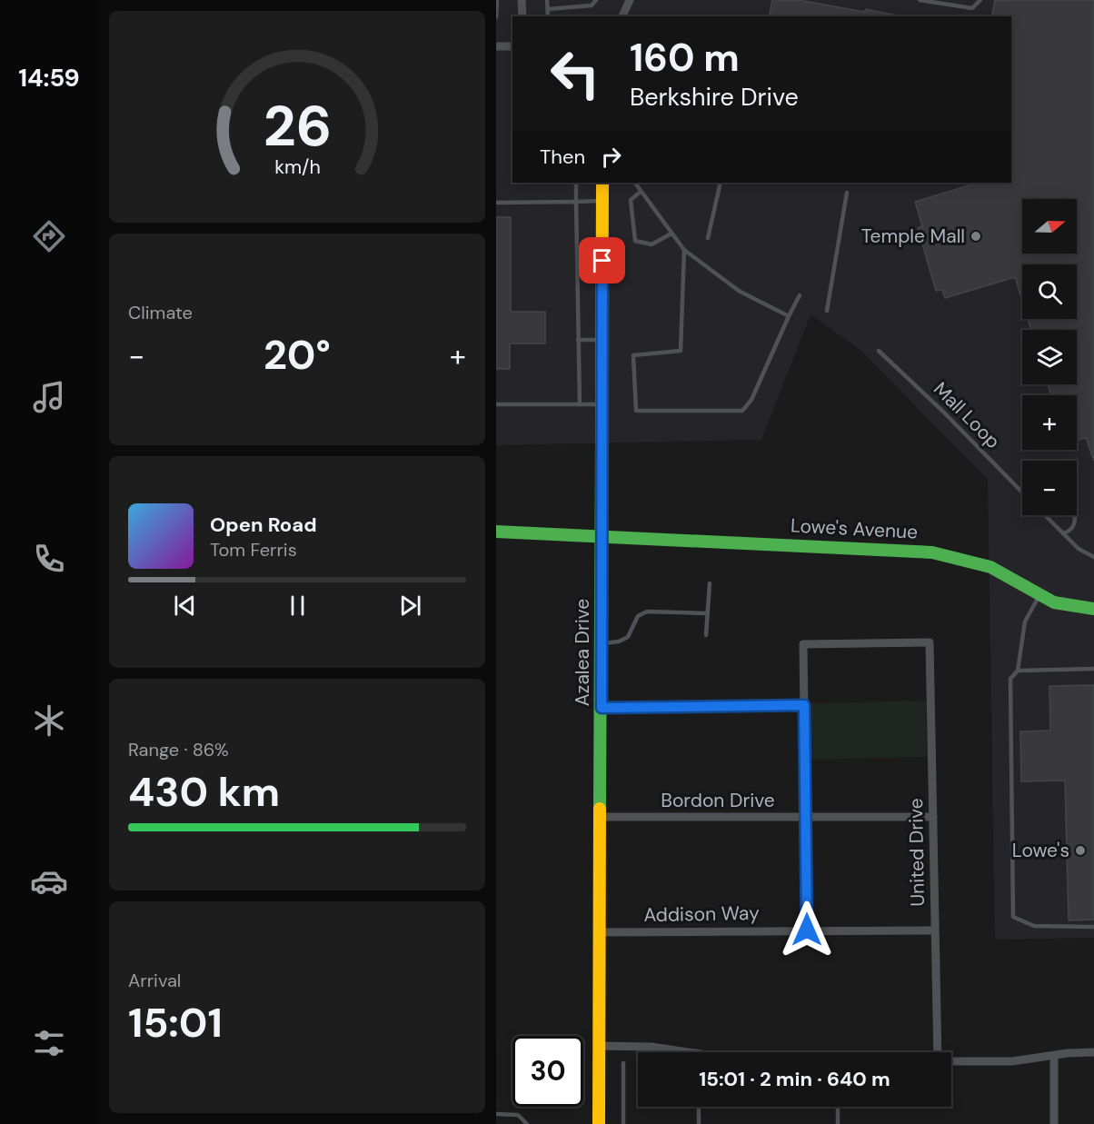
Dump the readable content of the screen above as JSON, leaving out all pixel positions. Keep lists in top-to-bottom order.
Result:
{
  "streets": {
    "street": [
      "Lowe's Avenue",
      "Azalea Drive",
      "Bordon Drive",
      "United Drive",
      "Addison Way"
    ],
    "lane": ["Mall Loop"]
  },
  "crossings": [
    ["Lowe's Avenue", "Azalea Drive"],
    ["Azalea Drive", "Bordon Drive"],
    ["Azalea Drive", "Addison Way"],
    ["Bordon Drive", "United Drive"],
    ["United Drive", "Addison Way"]
  ],
  "places": ["Temple Mall", "Lowe's"],
  "north": "right",
  "page": {
    "tabs": "14:59",
    "turn": ["160 m", "Berkshire Drive"],
    "then": "Then",
    "map_buttons": ["+", "−"],
    "tile": [
      "Climate",
      ["Range · 86%", "430 km"],
      ["Arrival", "15:01"]
    ],
    "heat": ["−", "20°", "+"],
    "song": ["Open Road", "Tom Ferris"],
    "limit": "30",
    "trip": "15:01 · 2 min · 640 m",
    "gauge": ["26", "km/h"]
  }
}
